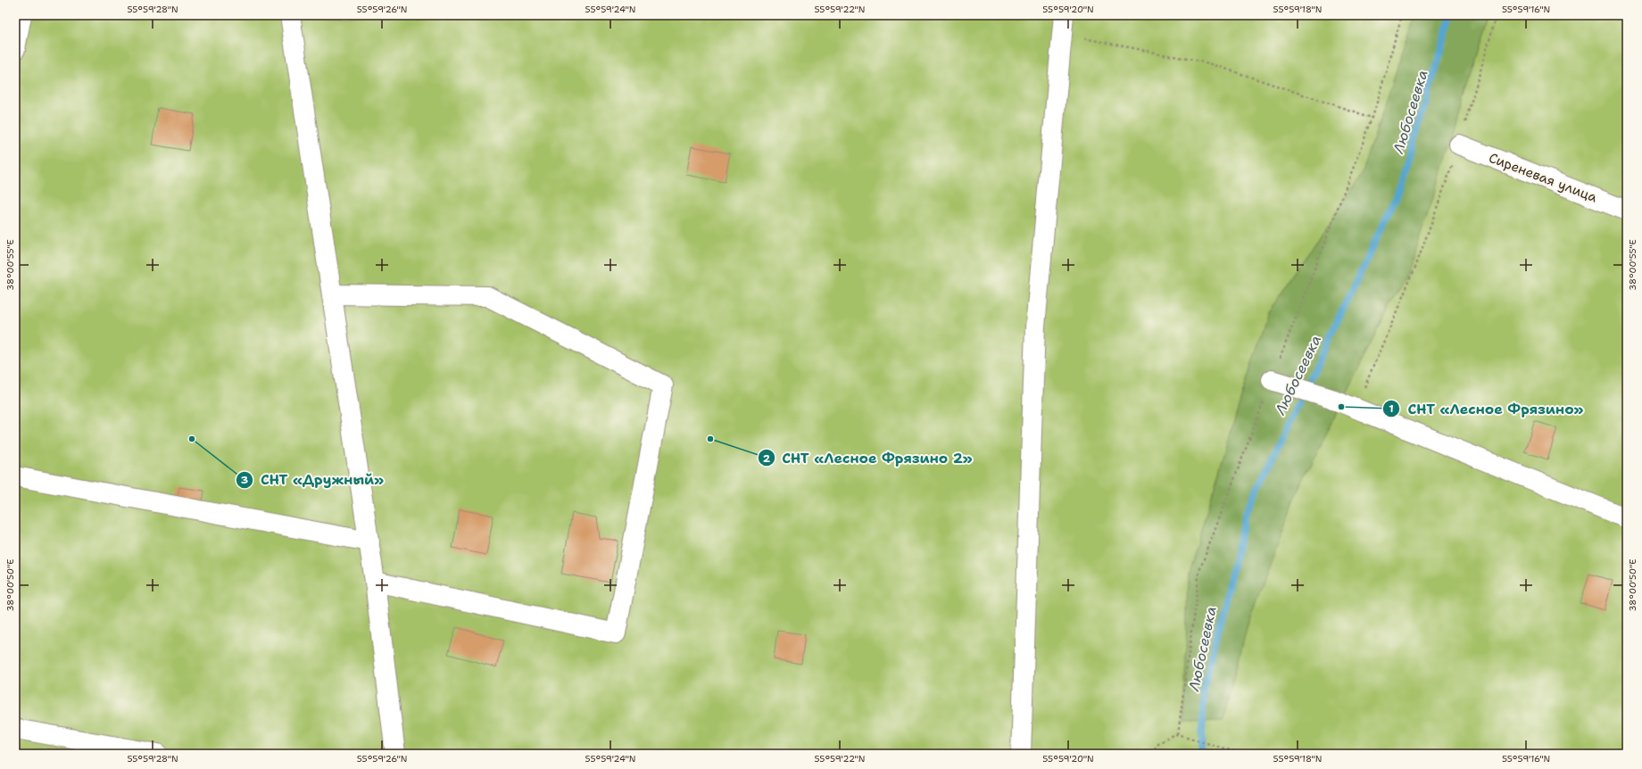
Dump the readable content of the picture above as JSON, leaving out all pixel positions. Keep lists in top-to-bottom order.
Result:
{
  "streets": {
    "street": ["Сиреневая улица"]
  },
  "water": ["Любосеевка"],
  "places": ["СНТ «Лесное Фрязино»", "СНТ «Дружный»", "СНТ «Лесное Фрязино 2»"],
  "coordinates": [
    "55°59'28\"N",
    "55°59'26\"N",
    "55°59'24\"N",
    "55°59'22\"N",
    "55°59'20\"N",
    "55°59'18\"N",
    "55°59'16\"N",
    "38°00'55\"E",
    "38°00'50\"E"
  ]
}
